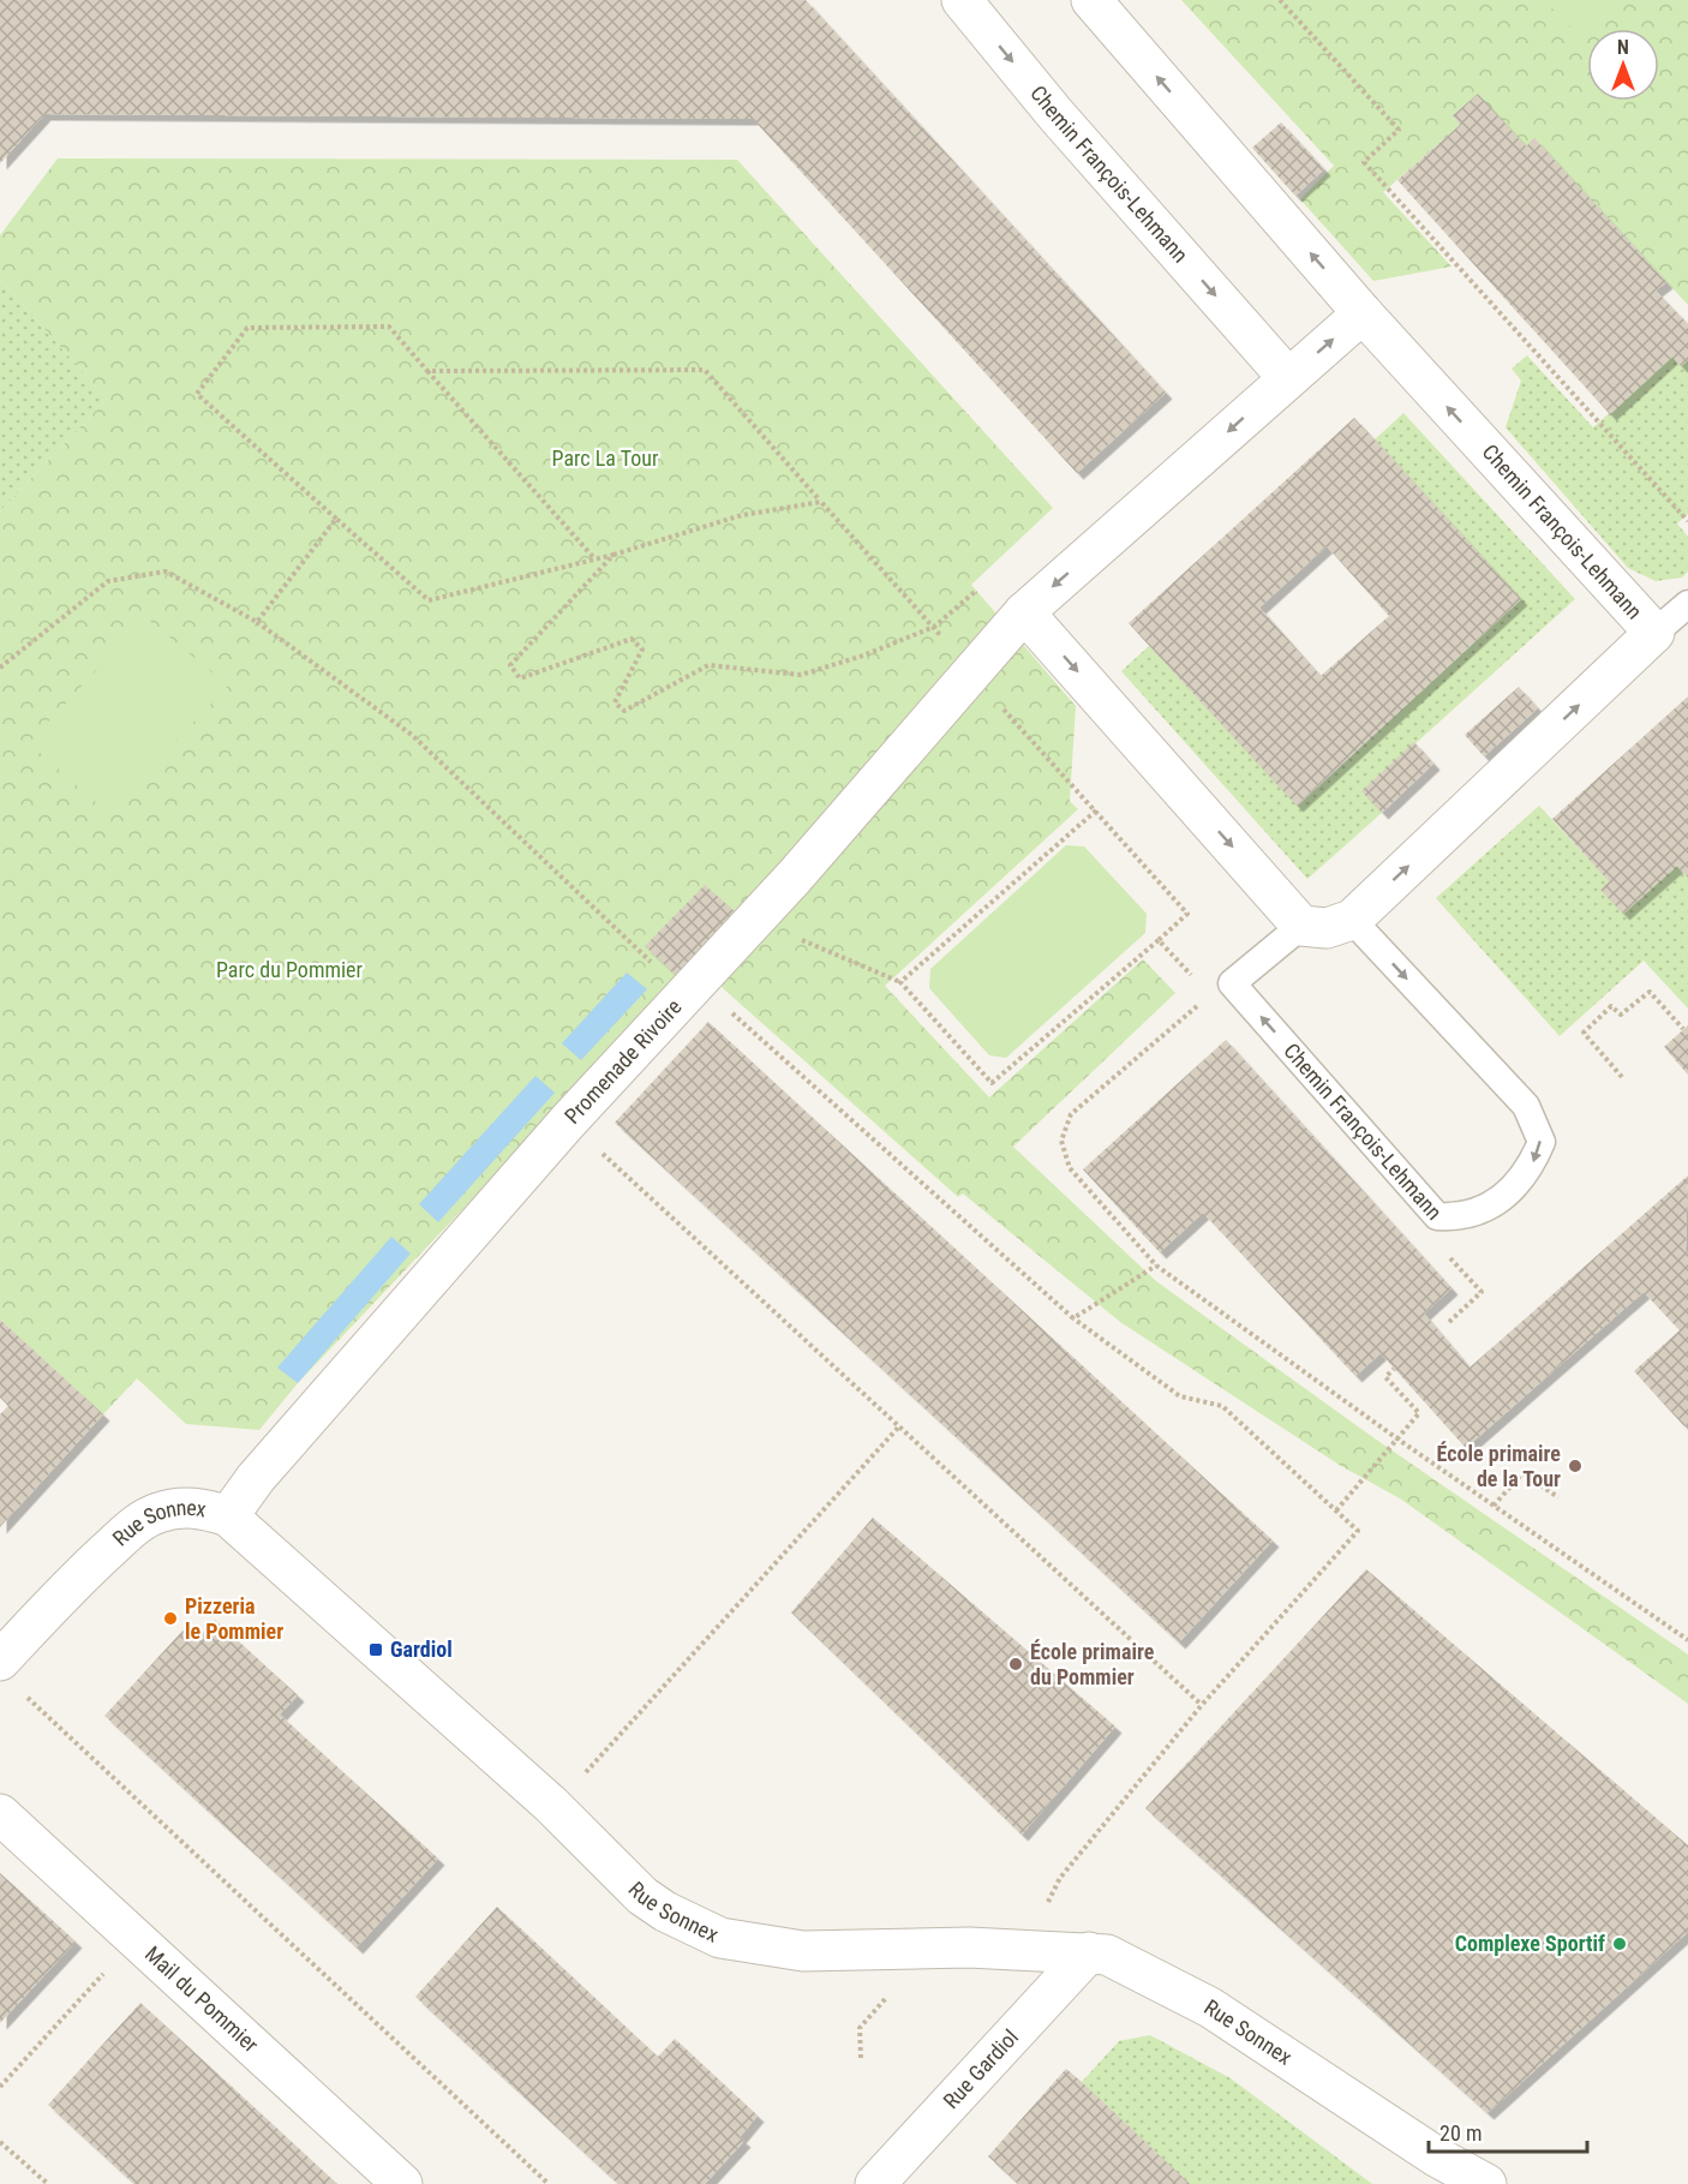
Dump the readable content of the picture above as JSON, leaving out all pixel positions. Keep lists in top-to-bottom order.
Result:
{
  "streets": {
    "street": [
      "Chemin François-Lehmann",
      "Promenade Rivoire",
      "Rue Sonnex",
      "Mail du Pommier",
      "Rue Gardiol"
    ]
  },
  "crossings": [
    ["Promenade Rivoire", "Rue Sonnex"],
    ["Rue Sonnex", "Rue Gardiol"]
  ],
  "parks": ["Parc La Tour", "Parc du Pommier"],
  "places": {
    "other": [
      "École primaire de la Tour",
      "Pizzeria le Pommier",
      "École primaire du Pommier",
      "Complexe Sportif"
    ],
    "transit": ["Gardiol"]
  },
  "scale_bar": "20 m",
  "north": "top"
}
